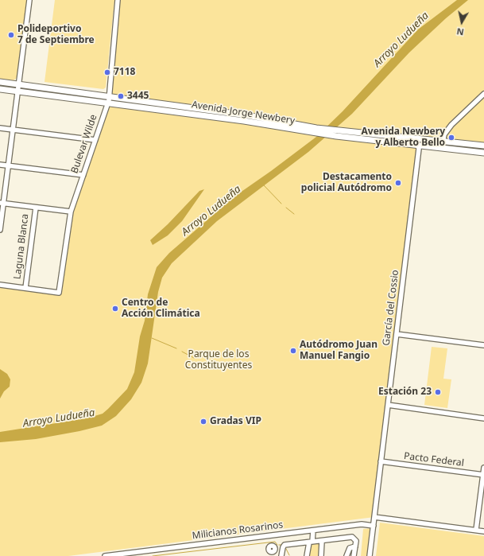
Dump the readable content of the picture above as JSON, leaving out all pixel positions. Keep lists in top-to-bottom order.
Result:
{
  "streets": {
    "main road": ["Avenida Jorge Newbery"],
    "street": [
      "Bulevar Wilde",
      "Laguna Blanca",
      "García del Cossio",
      "Pacto Federal",
      "Milicianos Rosarinos"
    ]
  },
  "crossings": [
    ["Avenida Jorge Newbery", "Bulevar Wilde"],
    ["Avenida Jorge Newbery", "García del Cossio"],
    ["Bulevar Wilde", "Laguna Blanca"],
    ["García del Cossio", "Pacto Federal"],
    ["García del Cossio", "Milicianos Rosarinos"]
  ],
  "water": ["Arroyo Ludueña"],
  "parks": ["Parque de los Constituyentes"],
  "places": [
    "Polideportivo 7 de Septiembre",
    "7118",
    "3445",
    "Avenida Newbery y Alberto Bello",
    "Destacamento policial Autódromo",
    "Centro de Acción Climática",
    "Autódromo Juan Manuel Fangio",
    "Estación 23",
    "Gradas VIP"
  ],
  "north": "bottom"
}
